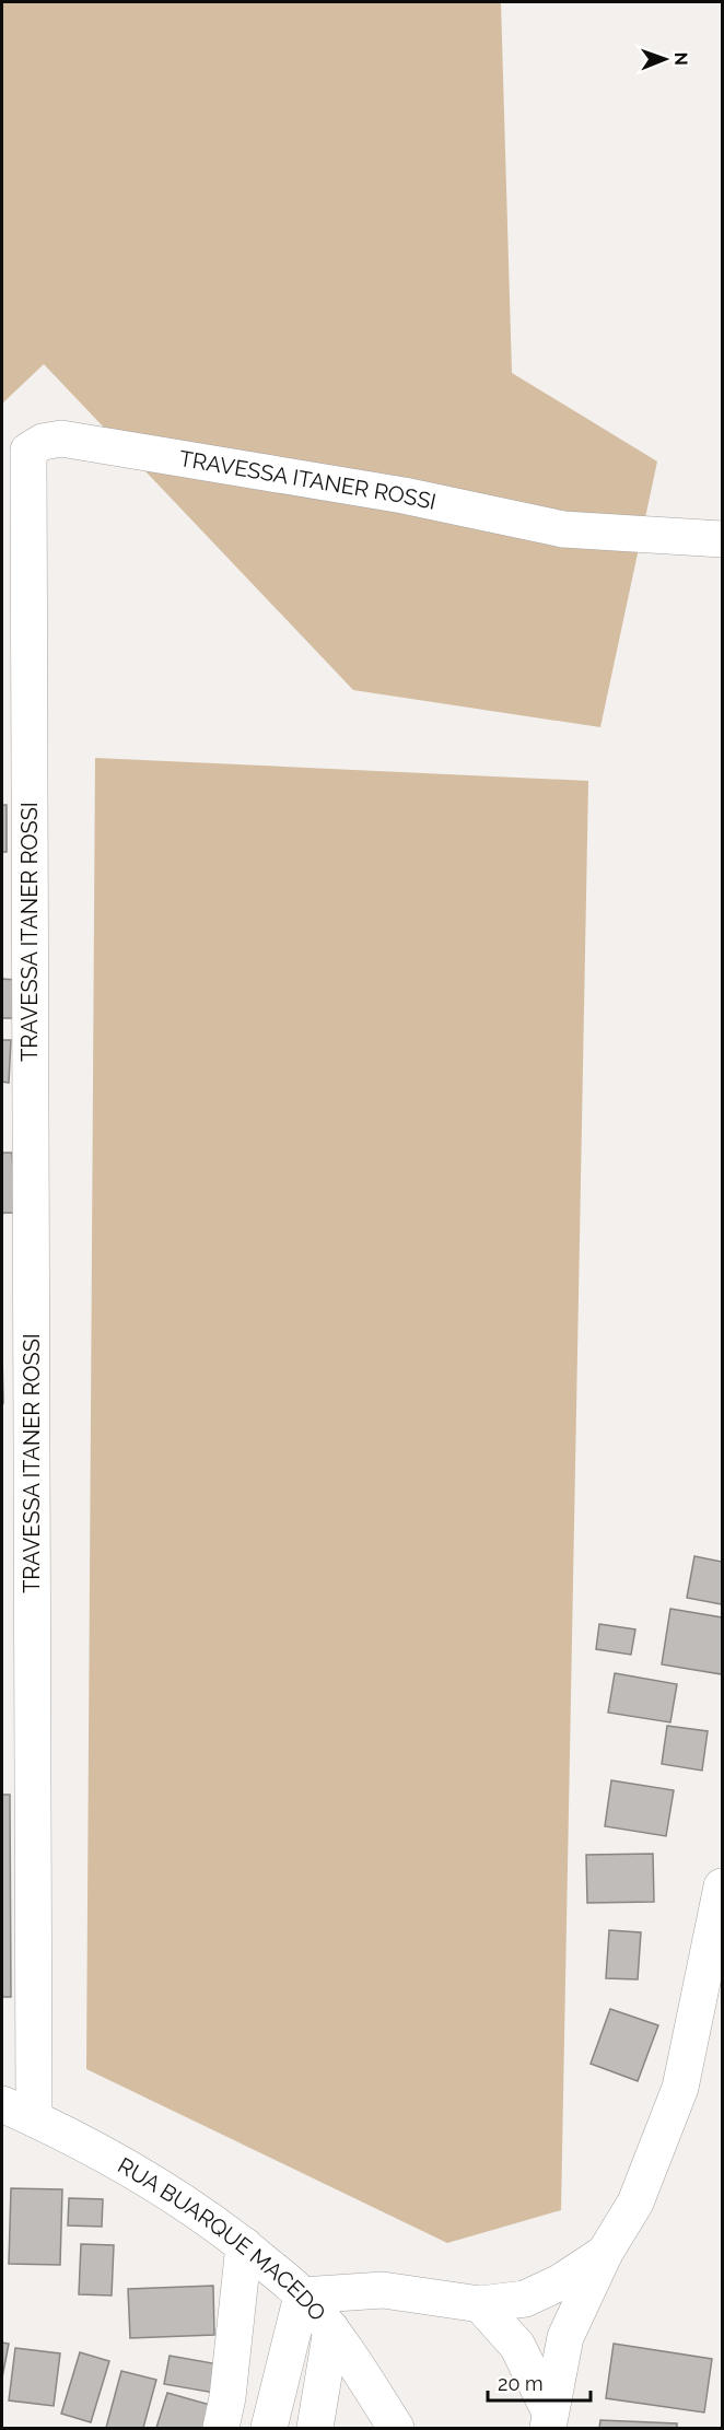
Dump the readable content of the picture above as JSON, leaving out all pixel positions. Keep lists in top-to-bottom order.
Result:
{
  "streets": {
    "street": ["TRAVESSA ITANER ROSSI", "RUA BUARQUE MACEDO"]
  },
  "crossings": [
    ["TRAVESSA ITANER ROSSI", "RUA BUARQUE MACEDO"]
  ],
  "scale_bar": "20 m",
  "north": "right"
}
